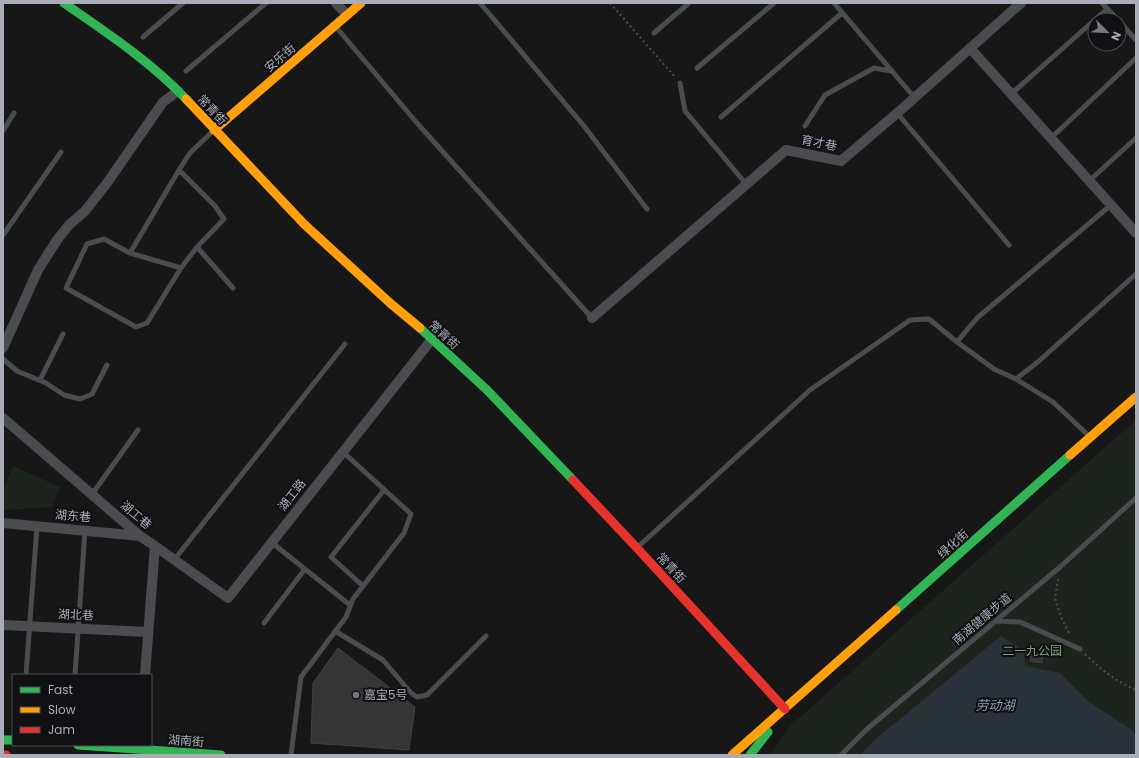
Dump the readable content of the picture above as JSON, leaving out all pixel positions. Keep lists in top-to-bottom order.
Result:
{
  "streets": {
    "street": [
      "安乐街",
      "常青街",
      "育才巷",
      "湖工路",
      "湖工巷",
      "湖东巷",
      "绿化街",
      "湖北巷",
      "湖南街"
    ],
    "lane": ["南湖健康步道"]
  },
  "crossings": [
    ["安乐街", "常青街"],
    ["常青街", "湖工路"],
    ["常青街", "绿化街"],
    ["湖工路", "湖工巷"],
    ["湖工巷", "湖东巷"],
    ["湖工巷", "湖北巷"]
  ],
  "water": ["劳动湖"],
  "parks": ["二一九公园"],
  "places": ["嘉宝5号"],
  "legend": ["Fast", "Slow", "Jam"],
  "north": "bottom right"
}
